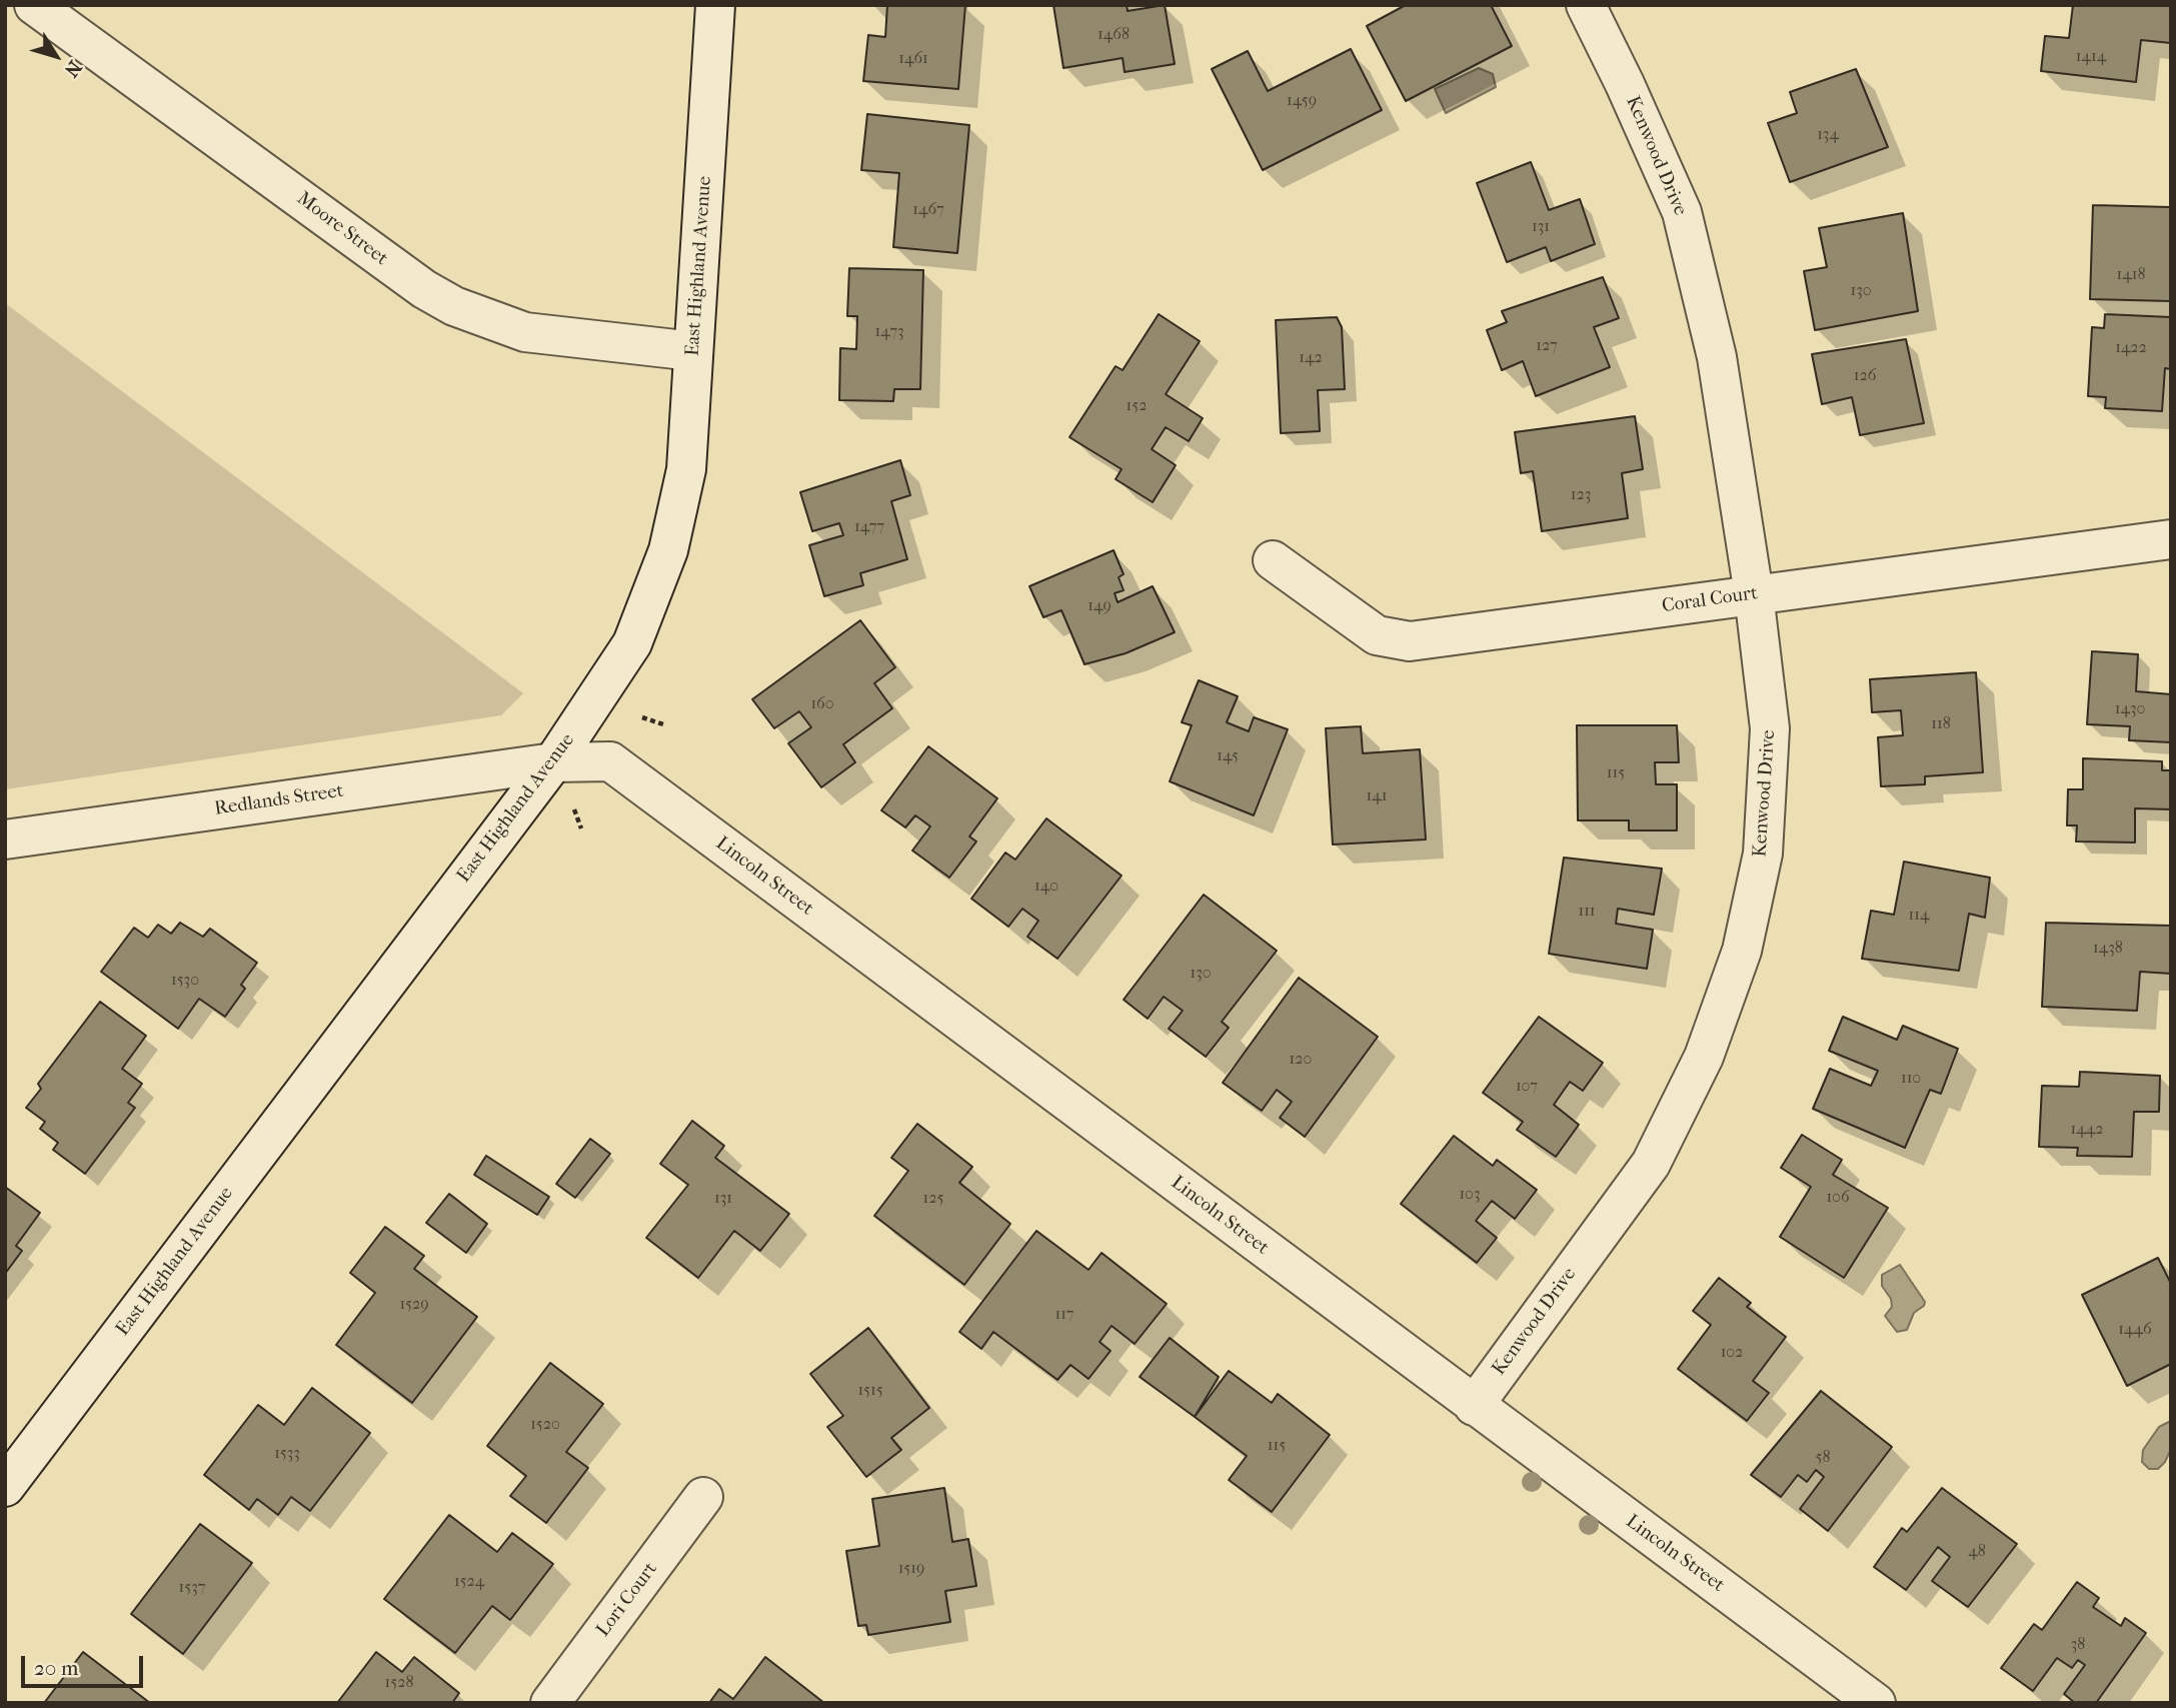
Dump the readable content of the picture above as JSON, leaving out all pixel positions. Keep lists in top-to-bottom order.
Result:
{
  "streets": {
    "street": [
      "Kenwood Drive",
      "Moore Street",
      "East Highland Avenue",
      "Coral Court",
      "Redlands Street",
      "Lincoln Street",
      "Lori Court"
    ]
  },
  "crossings": [
    ["Kenwood Drive", "Coral Court"],
    ["Kenwood Drive", "Lincoln Street"],
    ["Moore Street", "East Highland Avenue"],
    ["East Highland Avenue", "Redlands Street"],
    ["East Highland Avenue", "Lincoln Street"],
    ["Redlands Street", "Lincoln Street"]
  ],
  "house_numbers": [
    "1468",
    "1414",
    "1461",
    "1459",
    "134",
    "1467",
    "131",
    "1418",
    "130",
    "1473",
    "127",
    "1422",
    "142",
    "126",
    "152",
    "123",
    "1477",
    "149",
    "160",
    "1430",
    "118",
    "145",
    "115",
    "141",
    "140",
    "111",
    "114",
    "1438",
    "130",
    "1530",
    "120",
    "110",
    "107",
    "1442",
    "103",
    "106",
    "131",
    "125",
    "1529",
    "117",
    "1446",
    "102",
    "1515",
    "1520",
    "115",
    "1533",
    "58",
    "48",
    "1519",
    "1524",
    "1537",
    "38",
    "1528"
  ],
  "scale_bar": "20 m",
  "north": "bottom right"
}
